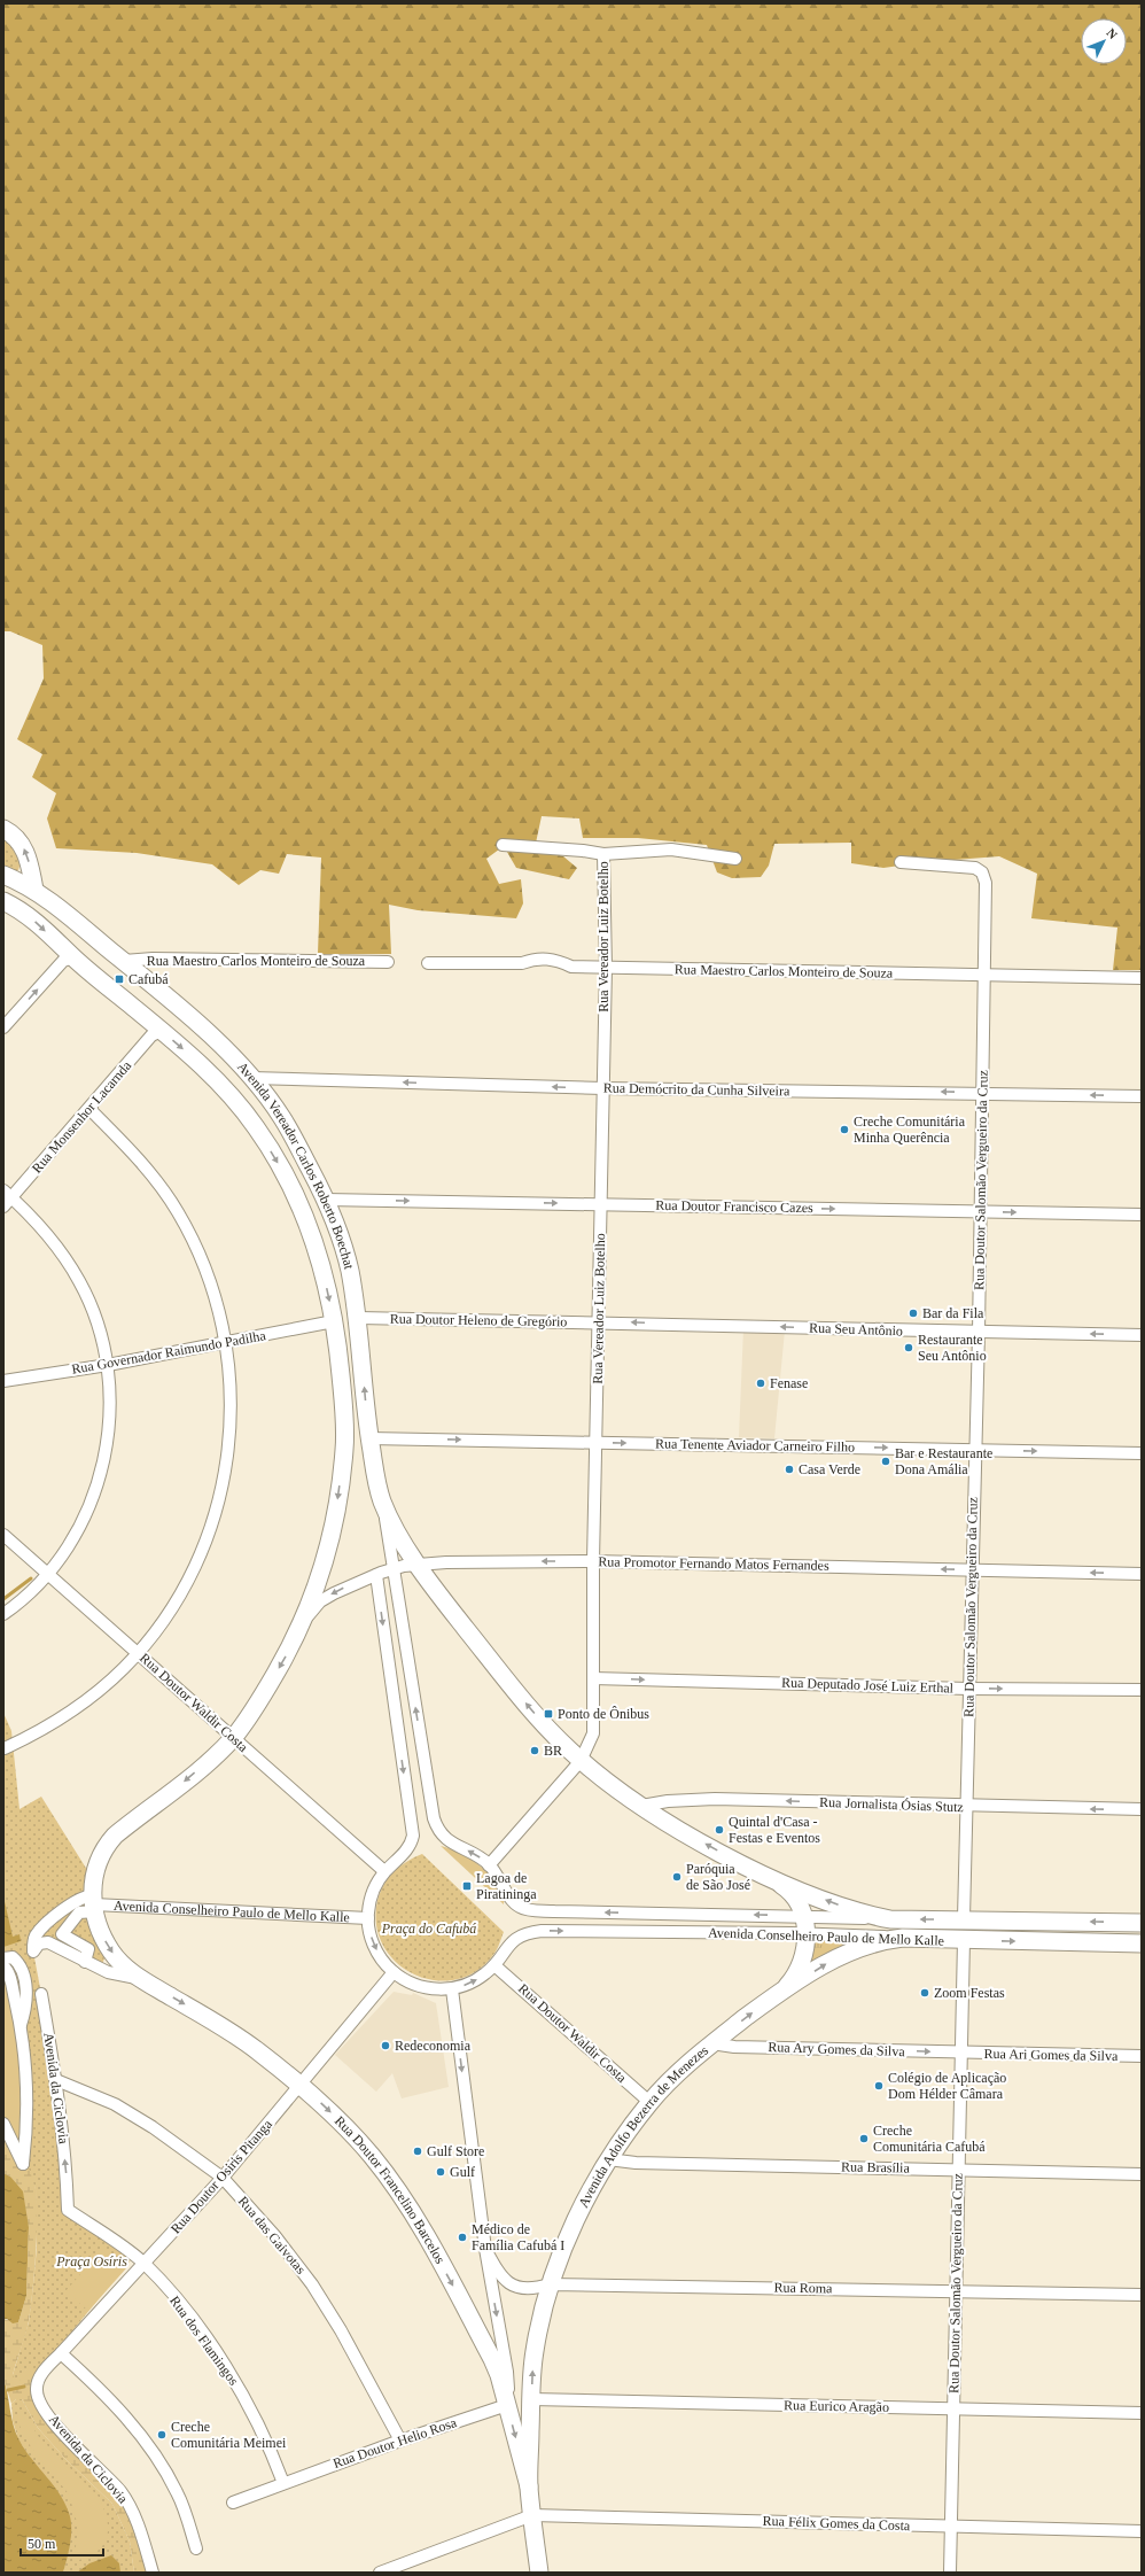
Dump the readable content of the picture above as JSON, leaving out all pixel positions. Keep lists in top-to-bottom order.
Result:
{
  "streets": {
    "main road": [
      "Avenida Vereador Carlos Roberto Boechat",
      "Avenida Conselheiro Paulo de Mello Kalle",
      "Avenida Adolfo Bezerra de Menezes",
      "Rua Doutor Francelino Barcelos"
    ],
    "street": [
      "Rua Vereador Luiz Botelho",
      "Rua Maestro Carlos Monteiro de Souza",
      "Rua Demócrito da Cunha Silveira",
      "Rua Monsenhor Lacarnda",
      "Rua Doutor Salomão Vergueiro da Cruz",
      "Rua Doutor Francisco Cazes",
      "Rua Doutor Heleno de Gregório",
      "Rua Seu Antônio",
      "Rua Governador Raimundo Padilha",
      "Rua Tenente Aviador Carneiro Filho",
      "Rua Promotor Fernando Matos Fernandes",
      "Rua Deputado José Luiz Erthal",
      "Rua Doutor Waldir Costa",
      "Rua Jornalista Ósias Stutz",
      "Rua Ary Gomes da Silva",
      "Rua Ari Gomes da Silva",
      "Avenida da Ciclovia",
      "Rua Brasília",
      "Rua Doutor Osiris Pitanga",
      "Rua das Gaivotas",
      "Rua Roma",
      "Rua dos Flamingos",
      "Rua Eurico Aragão",
      "Rua Doutor Helio Rosa",
      "Rua Félix Gomes da Costa"
    ]
  },
  "crossings": [
    ["Rua Vereador Luiz Botelho", "Rua Maestro Carlos Monteiro de Souza"],
    ["Rua Vereador Luiz Botelho", "Rua Demócrito da Cunha Silveira"],
    ["Rua Vereador Luiz Botelho", "Avenida Vereador Carlos Roberto Boechat"],
    ["Rua Vereador Luiz Botelho", "Rua Doutor Francisco Cazes"],
    ["Rua Vereador Luiz Botelho", "Rua Doutor Heleno de Gregório"],
    ["Rua Vereador Luiz Botelho", "Rua Seu Antônio"],
    ["Rua Vereador Luiz Botelho", "Rua Tenente Aviador Carneiro Filho"],
    ["Rua Vereador Luiz Botelho", "Rua Promotor Fernando Matos Fernandes"],
    ["Rua Vereador Luiz Botelho", "Rua Deputado José Luiz Erthal"],
    ["Rua Vereador Luiz Botelho", "Avenida Conselheiro Paulo de Mello Kalle"],
    ["Rua Maestro Carlos Monteiro de Souza", "Avenida Vereador Carlos Roberto Boechat"],
    ["Rua Maestro Carlos Monteiro de Souza", "Rua Doutor Salomão Vergueiro da Cruz"],
    ["Rua Demócrito da Cunha Silveira", "Avenida Vereador Carlos Roberto Boechat"],
    ["Rua Demócrito da Cunha Silveira", "Rua Doutor Salomão Vergueiro da Cruz"],
    ["Rua Monsenhor Lacarnda", "Avenida Vereador Carlos Roberto Boechat"],
    ["Avenida Vereador Carlos Roberto Boechat", "Rua Doutor Francisco Cazes"],
    ["Avenida Vereador Carlos Roberto Boechat", "Rua Doutor Heleno de Gregório"],
    ["Avenida Vereador Carlos Roberto Boechat", "Rua Governador Raimundo Padilha"],
    ["Avenida Vereador Carlos Roberto Boechat", "Rua Tenente Aviador Carneiro Filho"],
    ["Avenida Vereador Carlos Roberto Boechat", "Rua Promotor Fernando Matos Fernandes"],
    ["Avenida Vereador Carlos Roberto Boechat", "Rua Doutor Waldir Costa"],
    ["Avenida Vereador Carlos Roberto Boechat", "Avenida Conselheiro Paulo de Mello Kalle"],
    ["Avenida Vereador Carlos Roberto Boechat", "Rua Doutor Francelino Barcelos"],
    ["Rua Doutor Salomão Vergueiro da Cruz", "Rua Doutor Francisco Cazes"],
    ["Rua Doutor Salomão Vergueiro da Cruz", "Rua Seu Antônio"],
    ["Rua Doutor Salomão Vergueiro da Cruz", "Rua Tenente Aviador Carneiro Filho"],
    ["Rua Doutor Salomão Vergueiro da Cruz", "Rua Promotor Fernando Matos Fernandes"],
    ["Rua Doutor Salomão Vergueiro da Cruz", "Rua Deputado José Luiz Erthal"],
    ["Rua Doutor Salomão Vergueiro da Cruz", "Rua Jornalista Ósias Stutz"],
    ["Rua Doutor Salomão Vergueiro da Cruz", "Avenida Conselheiro Paulo de Mello Kalle"],
    ["Rua Doutor Salomão Vergueiro da Cruz", "Rua Ary Gomes da Silva"],
    ["Rua Doutor Salomão Vergueiro da Cruz", "Rua Ari Gomes da Silva"],
    ["Rua Doutor Salomão Vergueiro da Cruz", "Rua Brasília"],
    ["Rua Doutor Salomão Vergueiro da Cruz", "Rua Roma"],
    ["Rua Doutor Salomão Vergueiro da Cruz", "Rua Eurico Aragão"],
    ["Rua Doutor Salomão Vergueiro da Cruz", "Rua Félix Gomes da Costa"],
    ["Rua Doutor Heleno de Gregório", "Rua Seu Antônio"],
    ["Rua Doutor Waldir Costa", "Avenida Conselheiro Paulo de Mello Kalle"],
    ["Rua Doutor Waldir Costa", "Avenida Adolfo Bezerra de Menezes"],
    ["Rua Doutor Waldir Costa", "Rua Doutor Francelino Barcelos"],
    ["Avenida Conselheiro Paulo de Mello Kalle", "Rua Doutor Francelino Barcelos"],
    ["Rua Ary Gomes da Silva", "Rua Ari Gomes da Silva"],
    ["Rua Ary Gomes da Silva", "Avenida Adolfo Bezerra de Menezes"],
    ["Avenida da Ciclovia", "Rua Doutor Osiris Pitanga"],
    ["Avenida da Ciclovia", "Rua das Gaivotas"],
    ["Avenida da Ciclovia", "Rua dos Flamingos"],
    ["Avenida Adolfo Bezerra de Menezes", "Rua Brasília"],
    ["Avenida Adolfo Bezerra de Menezes", "Rua Doutor Francelino Barcelos"],
    ["Avenida Adolfo Bezerra de Menezes", "Rua Roma"],
    ["Avenida Adolfo Bezerra de Menezes", "Rua Eurico Aragão"],
    ["Rua Doutor Osiris Pitanga", "Rua Doutor Francelino Barcelos"],
    ["Rua Doutor Osiris Pitanga", "Rua das Gaivotas"],
    ["Rua Doutor Osiris Pitanga", "Rua dos Flamingos"],
    ["Rua Doutor Francelino Barcelos", "Rua Doutor Helio Rosa"],
    ["Rua das Gaivotas", "Rua Doutor Helio Rosa"],
    ["Rua dos Flamingos", "Rua Doutor Helio Rosa"]
  ],
  "one_way": [
    "Rua Demócrito da Cunha Silveira",
    "Rua Doutor Francisco Cazes",
    "Rua Seu Antônio",
    "Rua Tenente Aviador Carneiro Filho",
    "Rua Promotor Fernando Matos Fernandes",
    "Rua Deputado José Luiz Erthal",
    "Rua Jornalista Ósias Stutz",
    "Rua Ary Gomes da Silva",
    "Rua Doutor Francelino Barcelos"
  ],
  "parks": ["Praça do Cafubá", "Praça Osíris"],
  "places": {
    "transit": ["Cafubá", "Ponto de Ônibus", "Lagoa de Piratininga"],
    "other": [
      "Creche Comunitária Minha Querência",
      "Bar da Fila",
      "Restaurante Seu Antônio",
      "Fenase",
      "Bar e Restaurante Dona Amália",
      "Casa Verde",
      "BR",
      "Quintal d'Casa - Festas e Eventos",
      "Paróquia de São José",
      "Zoom Festas",
      "Redeconomia",
      "Colégio de Aplicação Dom Hélder Câmara",
      "Creche Comunitária Cafubá",
      "Gulf Store",
      "Gulf",
      "Médico de Família Cafubá I",
      "Creche Comunitária Meimei"
    ]
  },
  "scale_bar": "50 m",
  "north": "top right"
}
